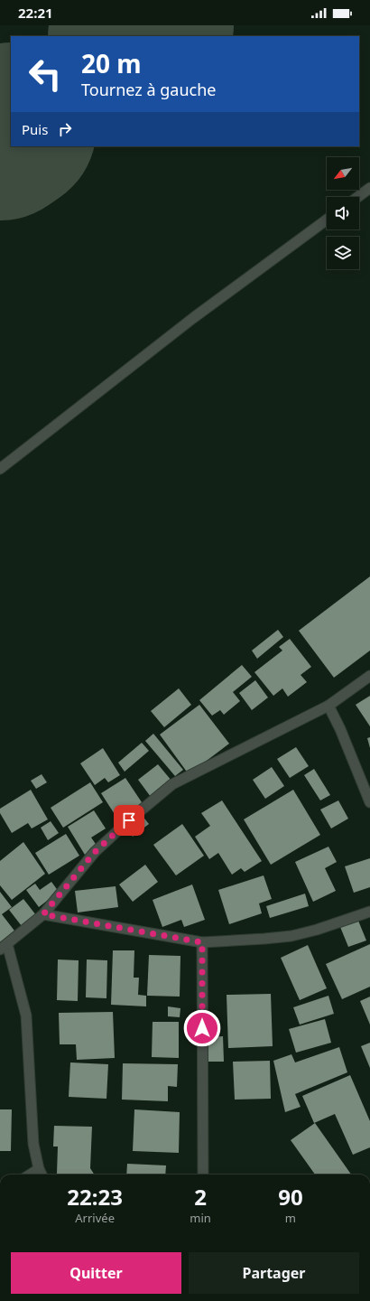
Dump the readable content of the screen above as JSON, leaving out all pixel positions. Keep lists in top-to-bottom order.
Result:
{
  "north": "bottom left",
  "page": {
    "status": "22:21",
    "turn": ["20 m", "Tournez à gauche"],
    "then": "Puis",
    "eta": [
      "22:23",
      "Arrivée",
      "2",
      "min",
      "90",
      "m"
    ],
    "buttons": ["Quitter", "Partager"]
  }
}
